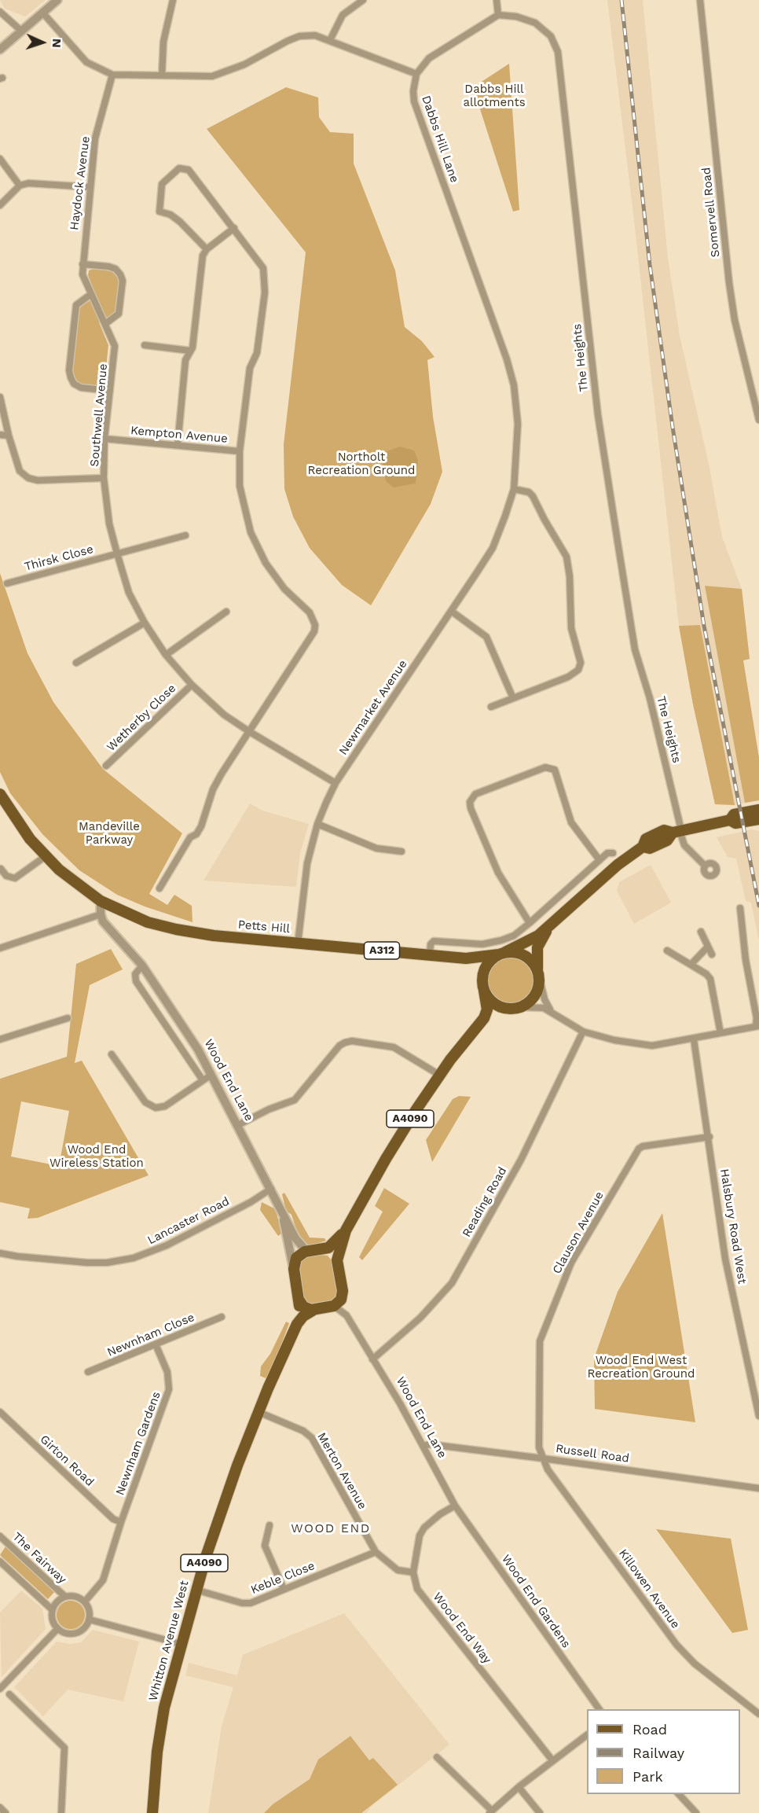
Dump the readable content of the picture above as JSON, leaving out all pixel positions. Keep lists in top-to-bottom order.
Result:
{
  "streets": {
    "main road": [
      "Petts Hill",
      "A312",
      "Wood End Lane",
      "A4090",
      "Whitton Avenue West"
    ],
    "street": [
      "Dabbs Hill Lane",
      "Haydock Avenue",
      "Somervell Road",
      "The Heights",
      "Southwell Avenue",
      "Kempton Avenue",
      "Thirsk Close",
      "Newmarket Avenue",
      "Wetherby Close",
      "Reading Road",
      "Lancaster Road",
      "Halsbury Road West",
      "Clauson Avenue",
      "Newnham Close",
      "Newnham Gardens",
      "Russell Road",
      "Girton Road",
      "Merton Avenue",
      "The Fairway",
      "Keble Close",
      "Killowen Avenue",
      "Wood End Gardens",
      "Wood End Way"
    ]
  },
  "crossings": [
    ["Dabbs Hill Lane", "Newmarket Avenue"],
    ["Haydock Avenue", "Southwell Avenue"],
    ["The Heights", "Petts Hill"],
    ["Southwell Avenue", "Kempton Avenue"],
    ["Southwell Avenue", "Thirsk Close"],
    ["Southwell Avenue", "Newmarket Avenue"],
    ["Southwell Avenue", "Wetherby Close"],
    ["Newmarket Avenue", "Petts Hill"],
    ["Petts Hill", "A312"],
    ["Petts Hill", "A4090"],
    ["Wood End Lane", "A4090"],
    ["Wood End Lane", "Reading Road"],
    ["Wood End Lane", "Lancaster Road"],
    ["Wood End Lane", "Russell Road"],
    ["Wood End Lane", "Wood End Gardens"],
    ["Wood End Lane", "Whitton Avenue West"],
    ["A4090", "Whitton Avenue West"],
    ["Halsbury Road West", "Clauson Avenue"],
    ["Clauson Avenue", "Russell Road"],
    ["Clauson Avenue", "Killowen Avenue"],
    ["Newnham Close", "Newnham Gardens"],
    ["Newnham Gardens", "Girton Road"],
    ["Newnham Gardens", "The Fairway"],
    ["Russell Road", "Killowen Avenue"],
    ["Merton Avenue", "Keble Close"],
    ["Merton Avenue", "Wood End Way"],
    ["Merton Avenue", "Whitton Avenue West"],
    ["Keble Close", "Whitton Avenue West"]
  ],
  "districts": ["WOOD END"],
  "parks": [
    "Dabbs Hill allotments",
    "Northolt Recreation Ground",
    "Mandeville Parkway",
    "Wood End Wireless Station",
    "Wood End West Recreation Ground"
  ],
  "legend": ["Road", "Railway", "Park"],
  "north": "right"
}
